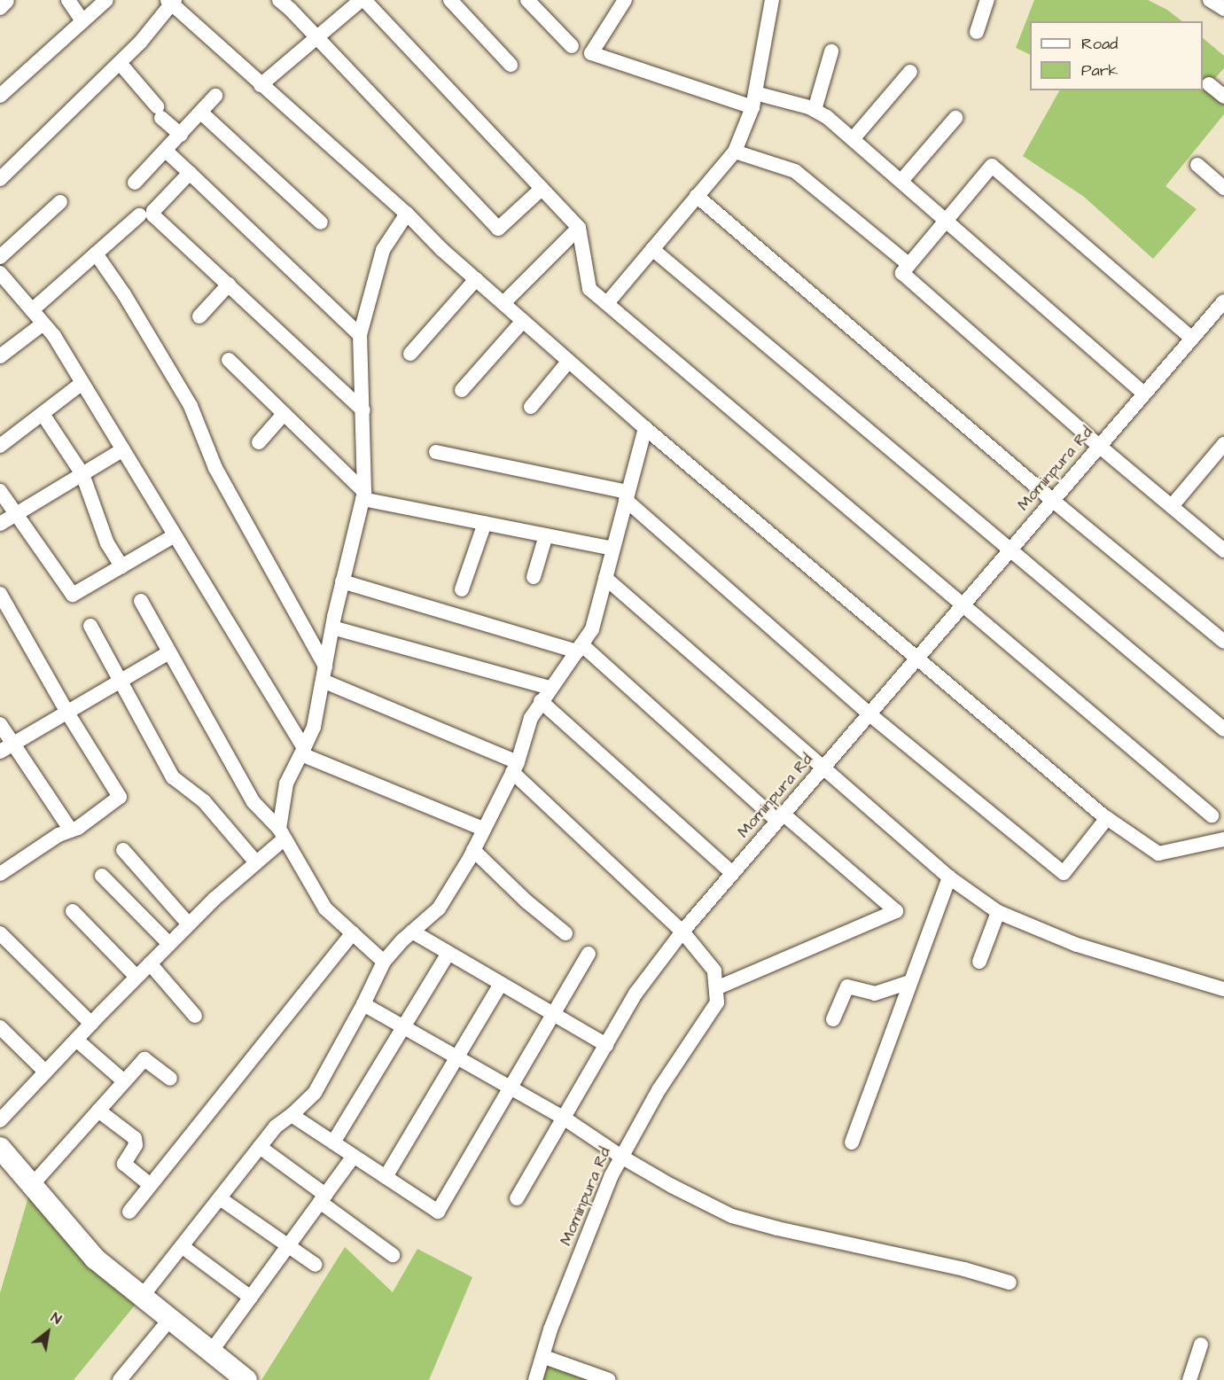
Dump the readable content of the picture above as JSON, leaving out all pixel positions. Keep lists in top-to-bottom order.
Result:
{
  "streets": {
    "street": ["Mominpura Rd"]
  },
  "legend": ["Road", "Park"],
  "north": "top right"
}
